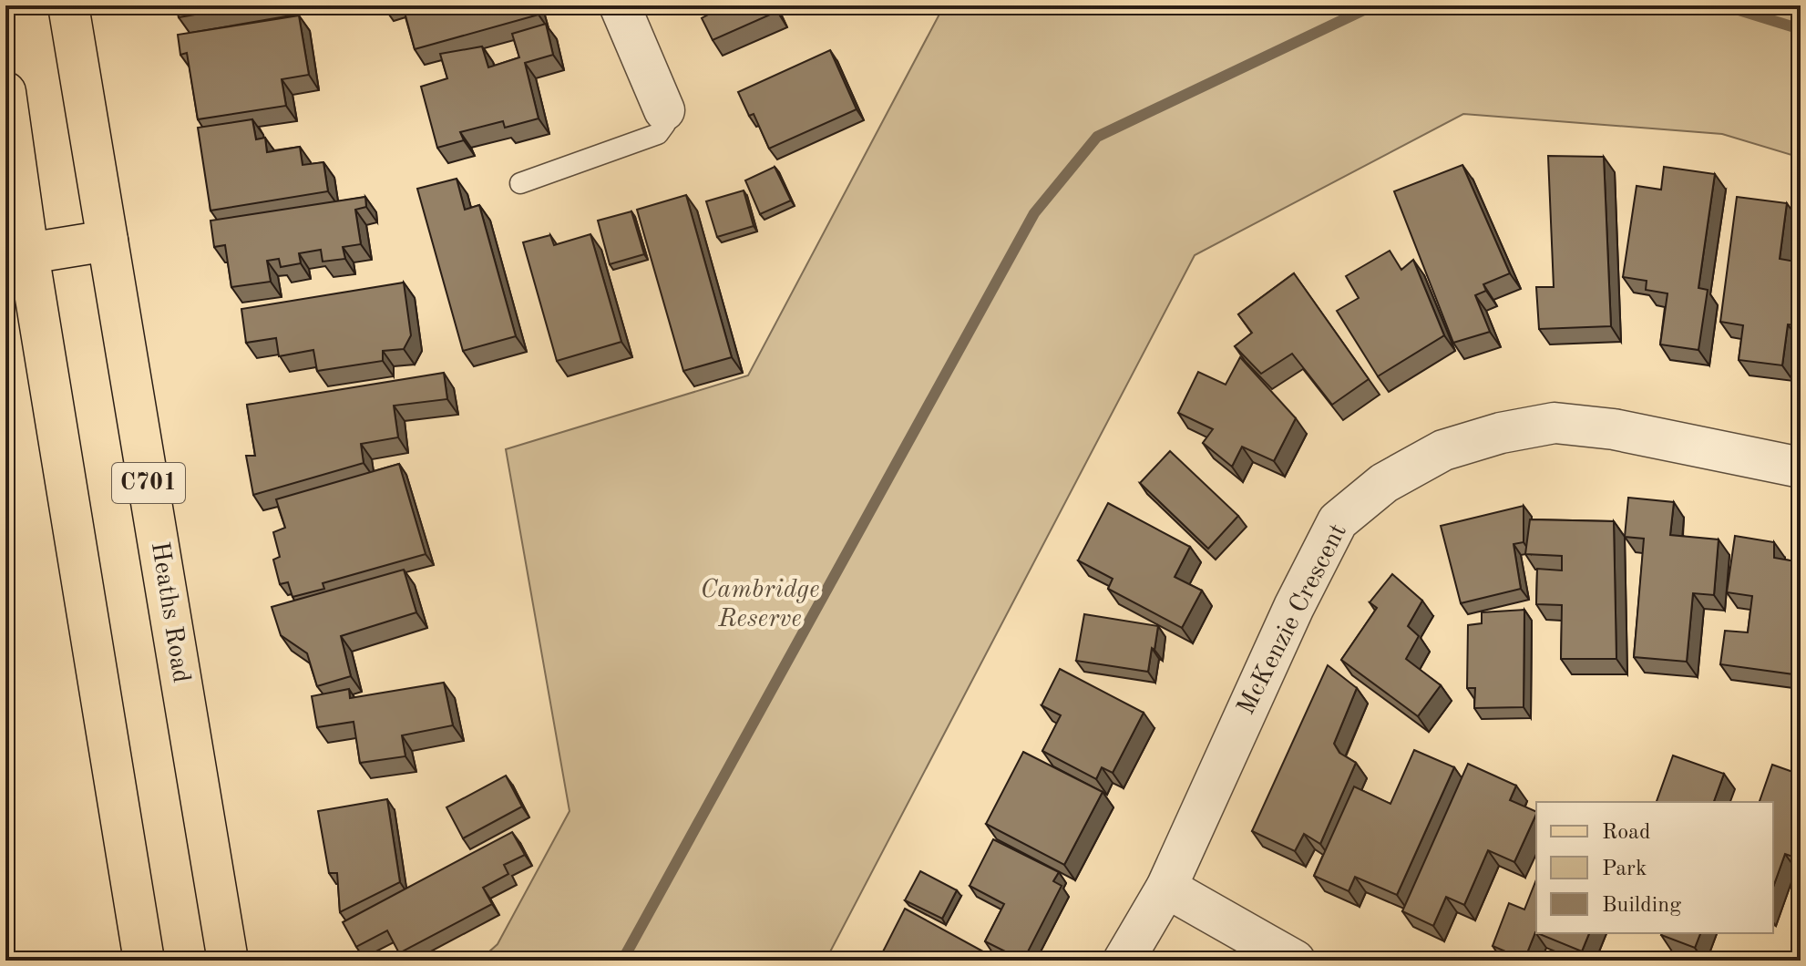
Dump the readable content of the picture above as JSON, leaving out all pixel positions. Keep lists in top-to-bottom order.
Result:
{
  "streets": {
    "main road": ["C701", "Heaths Road"],
    "street": ["McKenzie Crescent"]
  },
  "parks": ["Cambridge Reserve"],
  "legend": ["Road", "Park", "Building"]
}
